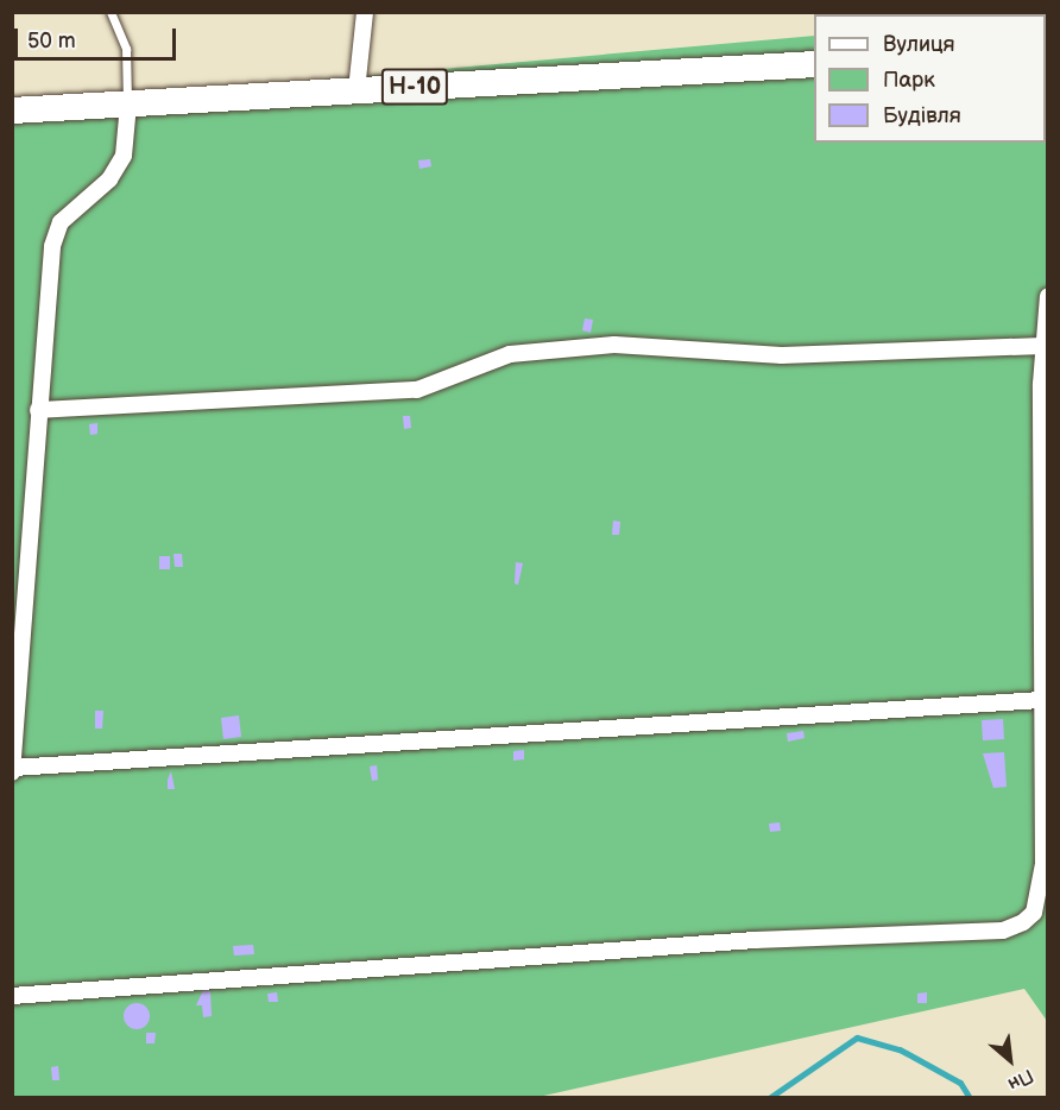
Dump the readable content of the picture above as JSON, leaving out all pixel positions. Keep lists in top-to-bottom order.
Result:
{
  "streets": {
    "main road": ["Н-10"]
  },
  "legend": ["Вулиця", "Парк", "Будівля"],
  "scale_bar": "50 m",
  "north": "bottom right"
}
